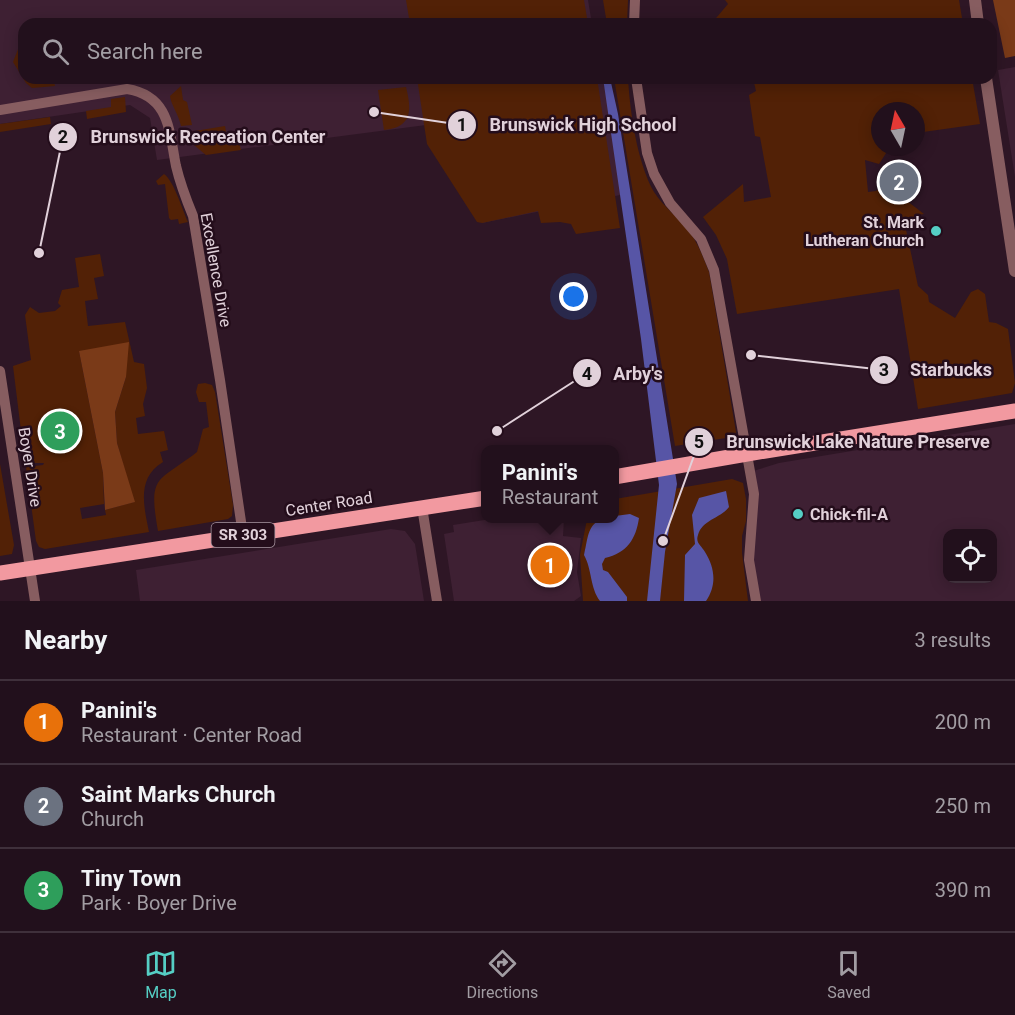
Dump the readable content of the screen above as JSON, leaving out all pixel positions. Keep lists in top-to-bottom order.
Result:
{
  "streets": {
    "main road": ["Center Road", "SR 303"],
    "street": ["Excellence Drive", "Boyer Drive"]
  },
  "crossings": [
    ["Excellence Drive", "Center Road"],
    ["Boyer Drive", "Center Road"]
  ],
  "places": [
    "Brunswick High School",
    "St. Mark Lutheran Church",
    "Brunswick Recreation Center",
    "Starbucks",
    "Arby's",
    "Chick-fil-A",
    "Brunswick Lake Nature Preserve"
  ],
  "north": "top",
  "page": {
    "search": "Search here",
    "pins": ["2", "3", "1"],
    "popup": ["Panini's", "Restaurant"],
    "heading": ["Nearby", "3 results"],
    "list": [
      {
        "mark": "1",
        "name": "Panini's",
        "note": "Restaurant · Center Road",
        "value": "200 m"
      },
      {
        "mark": "2",
        "name": "Saint Marks Church",
        "note": "Church",
        "value": "250 m"
      },
      {
        "mark": "3",
        "name": "Tiny Town",
        "note": "Park · Boyer Drive",
        "value": "390 m"
      }
    ],
    "nav": ["Map", "Directions", "Saved"]
  }
}
